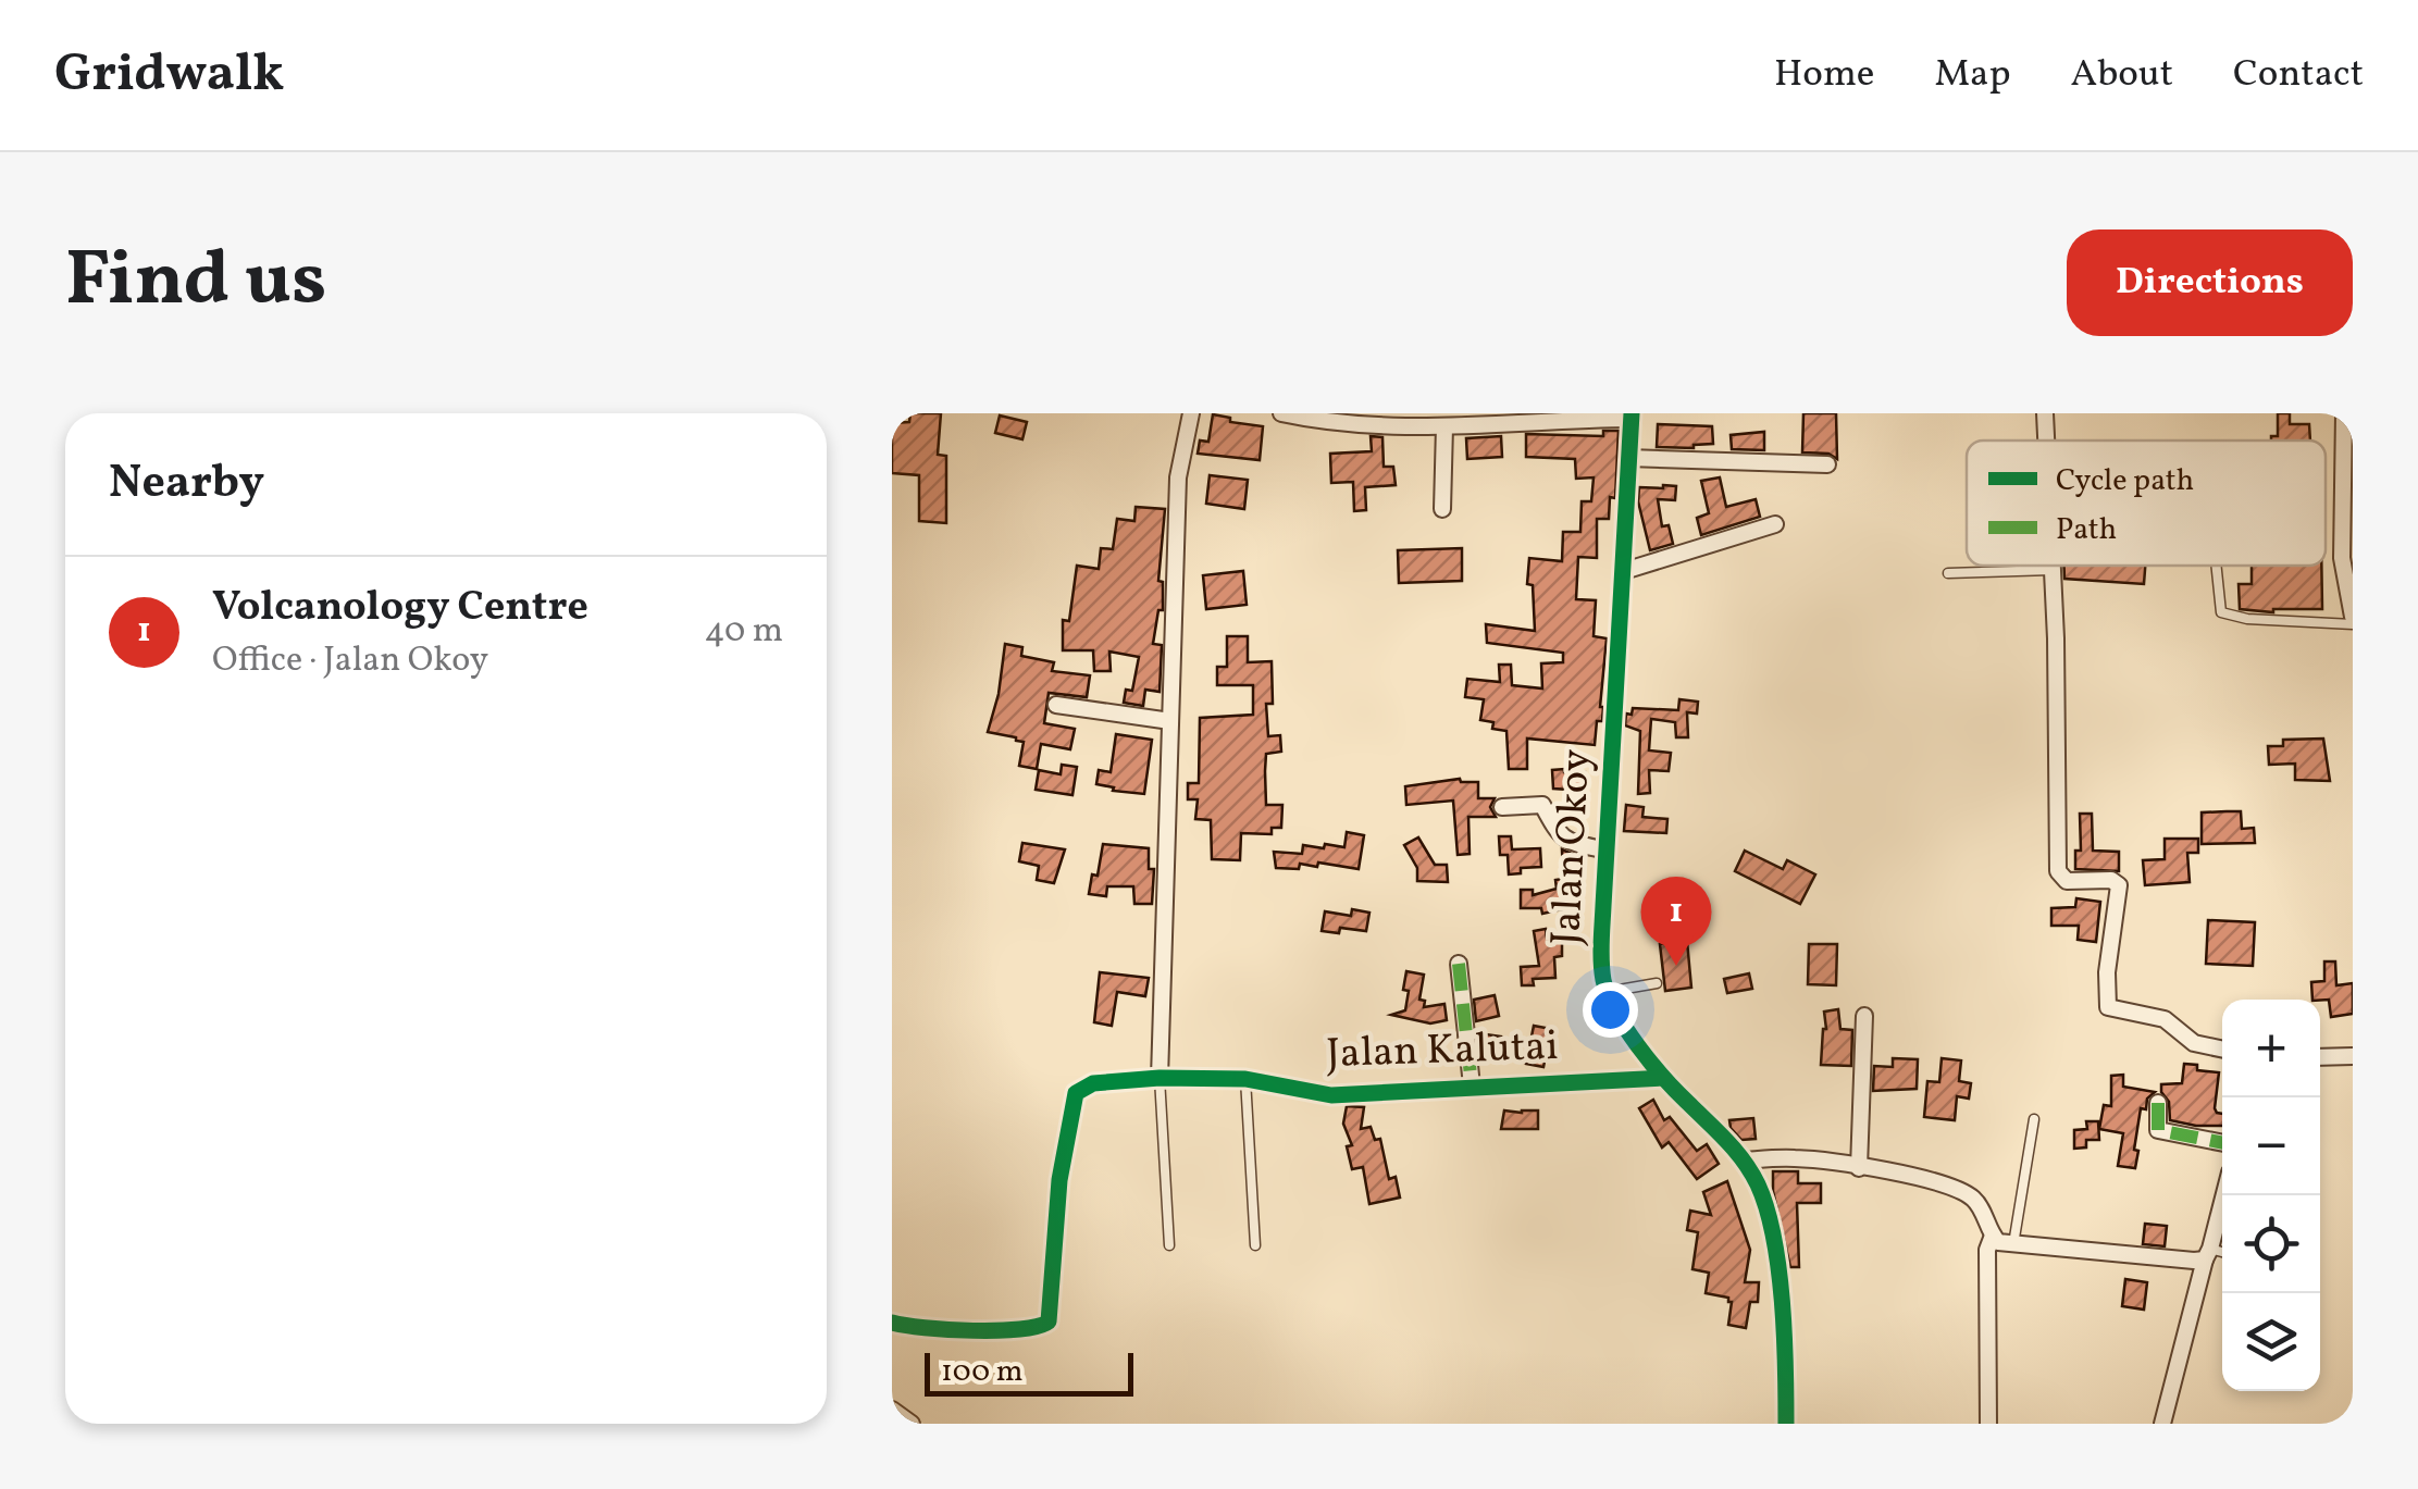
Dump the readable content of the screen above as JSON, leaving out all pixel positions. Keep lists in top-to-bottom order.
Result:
{
  "streets": {
    "street": ["Jalan Okoy", "Jalan Kalutai"]
  },
  "crossings": [
    ["Jalan Okoy", "Jalan Kalutai"]
  ],
  "legend": ["Cycle path", "Path"],
  "scale_bar": "100 m",
  "page": {
    "header": "Gridwalk",
    "nav": [
      "Home",
      "Map",
      "About",
      "Contact"
    ],
    "title": "Find us",
    "buttons": "Directions",
    "heading": "Nearby",
    "list": [
      {
        "mark": "1",
        "name": "Volcanology Centre",
        "note": "Office · Jalan Okoy",
        "value": "40 m"
      }
    ],
    "pins": "1",
    "map_buttons": ["+", "−"],
    "scale": "100 m"
  }
}
